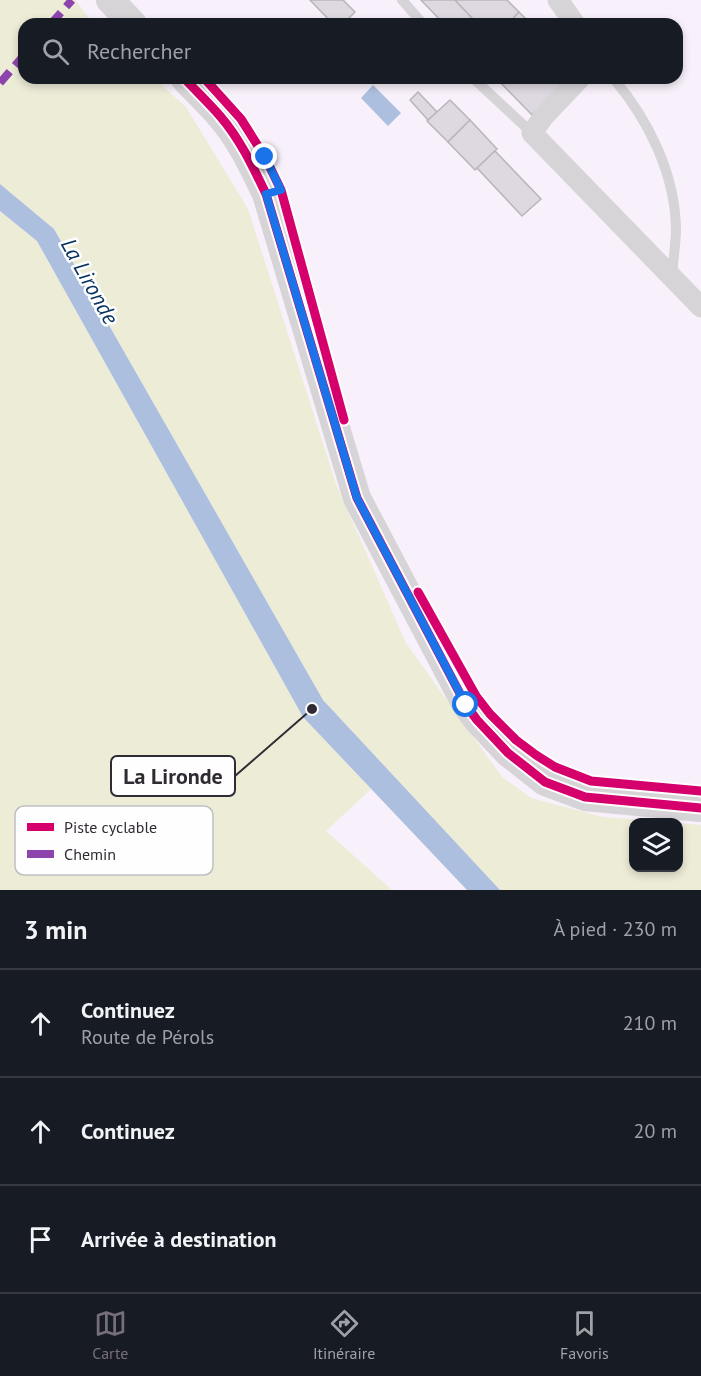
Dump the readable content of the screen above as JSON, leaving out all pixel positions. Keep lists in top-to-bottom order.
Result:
{
  "water": ["La Lironde"],
  "places": ["La Lironde"],
  "legend": ["Piste cyclable", "Chemin"],
  "page": {
    "search": "Rechercher",
    "heading": ["3 min", "À pied · 230 m"],
    "list": [
      ["Continuez", "Route de Pérols", "210 m"],
      ["Continuez", "20 m"],
      "Arrivée à destination"
    ],
    "nav": ["Carte", "Itinéraire", "Favoris"]
  }
}
